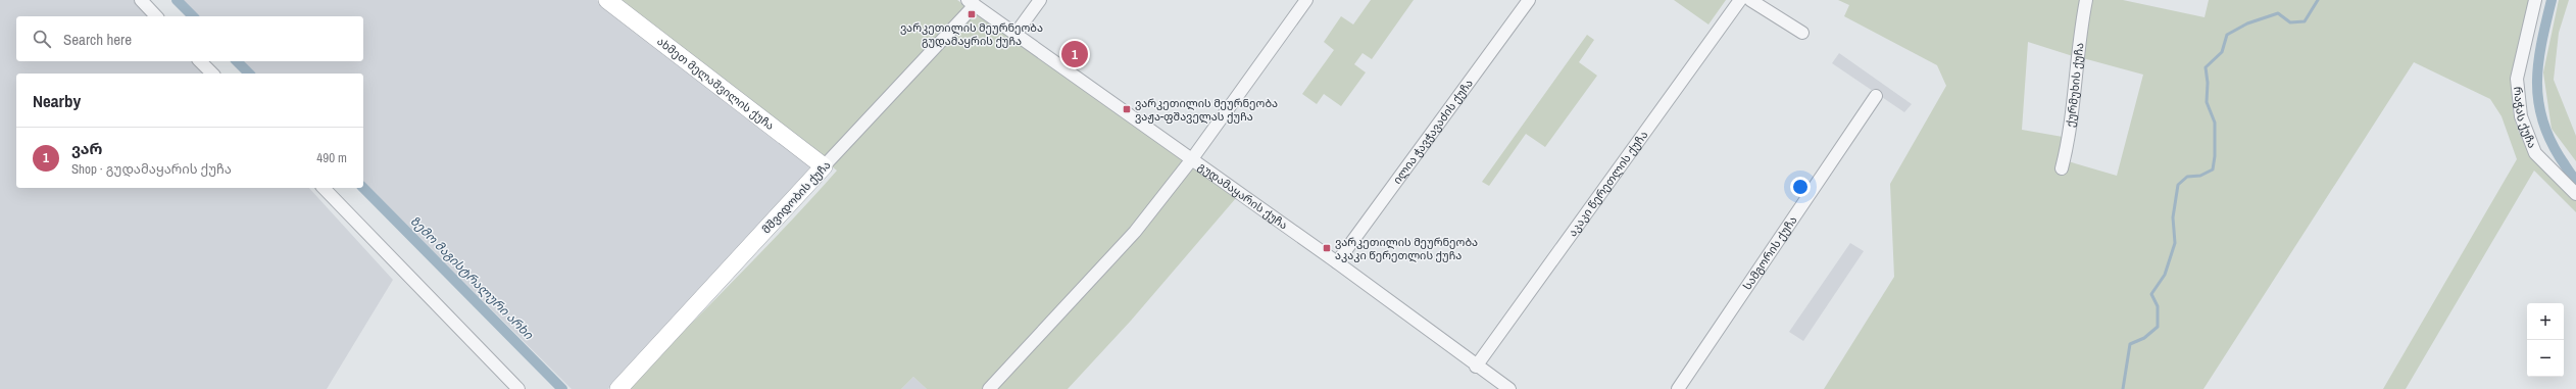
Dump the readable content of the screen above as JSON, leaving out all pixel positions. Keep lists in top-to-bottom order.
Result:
{
  "streets": {
    "street": [
      "ახმეთ მელაშვილის ქუჩა",
      "ქურმუხის ქუჩა",
      "რაჭას ქუჩა",
      "ილია ჭავჭავაძის ქუჩა",
      "აკაკი წერეთლის ქუჩა",
      "გუდამაყარის ქუჩა",
      "მშვიდობის ქუჩა",
      "სამგორის ქუჩა"
    ]
  },
  "crossings": [
    ["ახმეთ მელაშვილის ქუჩა", "მშვიდობის ქუჩა"],
    ["ილია ჭავჭავაძის ქუჩა", "გუდამაყარის ქუჩა"],
    ["აკაკი წერეთლის ქუჩა", "გუდამაყარის ქუჩა"],
    ["გუდამაყარის ქუჩა", "მშვიდობის ქუჩა"]
  ],
  "water": ["ზემო მაგისტრალური არხი"],
  "places": {
    "transit": ["ვარკეთილის მეურნეობა გუდამაყრის ქუჩა", "ვარკეთილის მეურნეობა ვაჟა-ფშაველას ქუჩა", "ვარკეთილის მეურნეობა აკაკი წერეთლის ქუჩა"]
  },
  "page": {
    "search": "Search here",
    "pins": "1",
    "heading": "Nearby",
    "list": [
      {
        "mark": "1",
        "name": "ვარ",
        "note": "Shop · გუდამაყარის ქუჩა",
        "value": "490 m"
      }
    ],
    "map_buttons": ["+", "−"]
  }
}
